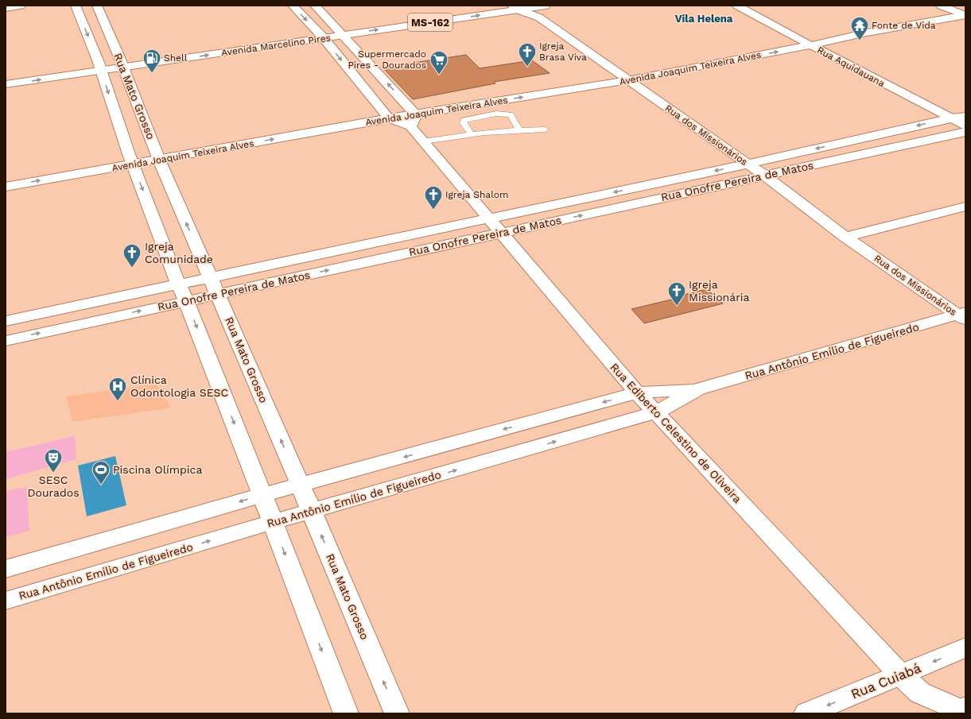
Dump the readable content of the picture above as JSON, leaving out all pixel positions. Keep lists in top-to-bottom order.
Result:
{
  "streets": {
    "street": [
      "MS-162",
      "Avenida Marcelino Pires",
      "Rua Aquidauana",
      "Avenida Joaquim Teixeira Alves",
      "Rua Mato Grosso",
      "Rua dos Missionários",
      "Rua Onofre Pereira de Matos",
      "Rua Antônio Emílio de Figueiredo",
      "Rua Ediberto Celestino de Oliveira",
      "Rua Cuiabá"
    ]
  },
  "crossings": [
    ["Avenida Marcelino Pires", "Rua Mato Grosso"],
    ["Avenida Marcelino Pires", "Rua Ediberto Celestino de Oliveira"],
    ["Rua Aquidauana", "Avenida Joaquim Teixeira Alves"],
    ["Rua Aquidauana", "Rua Onofre Pereira de Matos"],
    ["Avenida Joaquim Teixeira Alves", "Rua Mato Grosso"],
    ["Avenida Joaquim Teixeira Alves", "Rua dos Missionários"],
    ["Avenida Joaquim Teixeira Alves", "Rua Ediberto Celestino de Oliveira"],
    ["Rua Mato Grosso", "Rua Onofre Pereira de Matos"],
    ["Rua Mato Grosso", "Rua Antônio Emílio de Figueiredo"],
    ["Rua dos Missionários", "Rua Onofre Pereira de Matos"],
    ["Rua dos Missionários", "Rua Antônio Emílio de Figueiredo"],
    ["Rua Onofre Pereira de Matos", "Rua Ediberto Celestino de Oliveira"],
    ["Rua Antônio Emílio de Figueiredo", "Rua Ediberto Celestino de Oliveira"],
    ["Rua Ediberto Celestino de Oliveira", "Rua Cuiabá"]
  ],
  "one_way": ["Avenida Marcelino Pires", "Rua Cuiabá"],
  "districts": ["Vila Helena"],
  "places": {
    "temple": ["Fonte de Vida"],
    "church": [
      "Igreja Brasa Viva",
      "Igreja Shalom",
      "Igreja Comunidade",
      "Igreja Missionária"
    ],
    "fuel station": ["Shell"],
    "supermarket": ["Supermercado Pires - Dourados"],
    "hospital": ["Clínica Odontologia SESC"],
    "theatre": ["SESC Dourados"],
    "sports": ["Piscina Olímpica"]
  }
}
